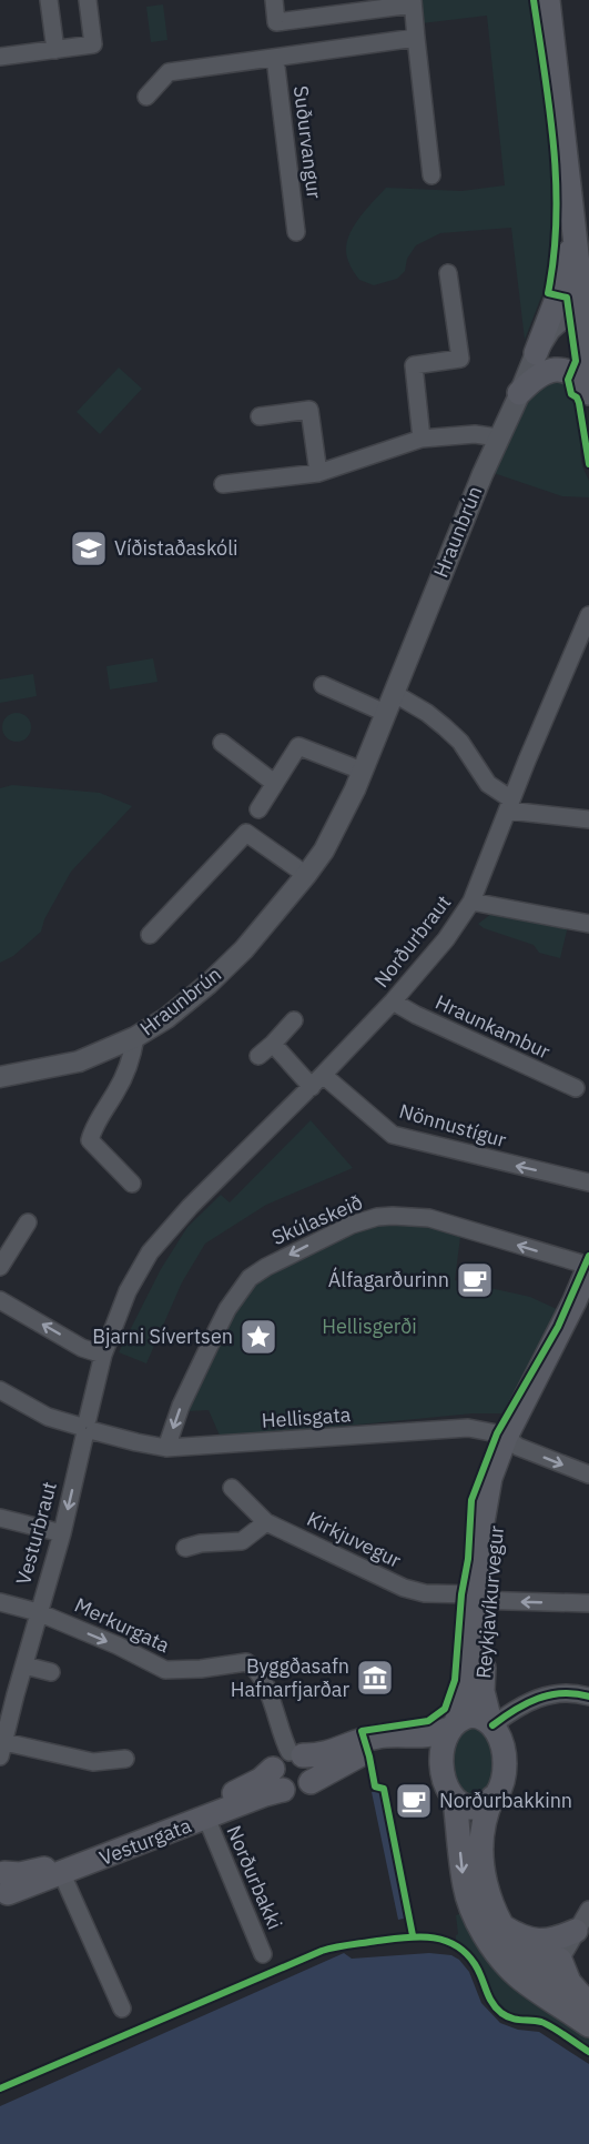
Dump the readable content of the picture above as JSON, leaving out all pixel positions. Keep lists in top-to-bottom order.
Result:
{
  "streets": {
    "main road": ["Reykjavíkurvegur", "Vesturgata"],
    "street": [
      "Suðurvangur",
      "Hraunbrún",
      "Norðurbraut",
      "Hraunkambur",
      "Nönnustígur",
      "Skúlaskeið",
      "Hellisgata",
      "Vesturbraut",
      "Kirkjuvegur",
      "Merkurgata",
      "Norðurbakki"
    ]
  },
  "crossings": [
    ["Norðurbraut", "Hraunkambur"],
    ["Norðurbraut", "Nönnustígur"],
    ["Norðurbraut", "Vesturbraut"],
    ["Skúlaskeið", "Hellisgata"],
    ["Skúlaskeið", "Reykjavíkurvegur"],
    ["Hellisgata", "Vesturbraut"],
    ["Hellisgata", "Reykjavíkurvegur"],
    ["Vesturbraut", "Merkurgata"],
    ["Kirkjuvegur", "Reykjavíkurvegur"],
    ["Reykjavíkurvegur", "Vesturgata"],
    ["Merkurgata", "Vesturgata"],
    ["Vesturgata", "Norðurbakki"]
  ],
  "one_way": ["Nönnustígur", "Skúlaskeið", "Merkurgata"],
  "parks": ["Hellisgerði"],
  "places": {
    "school or university": ["Víðistaðaskóli"],
    "cafe": ["Álfagarðurinn", "Norðurbakkinn"],
    "place": ["Bjarni Sívertsen"],
    "museum": ["Byggðasafn Hafnarfjarðar"]
  }
}
